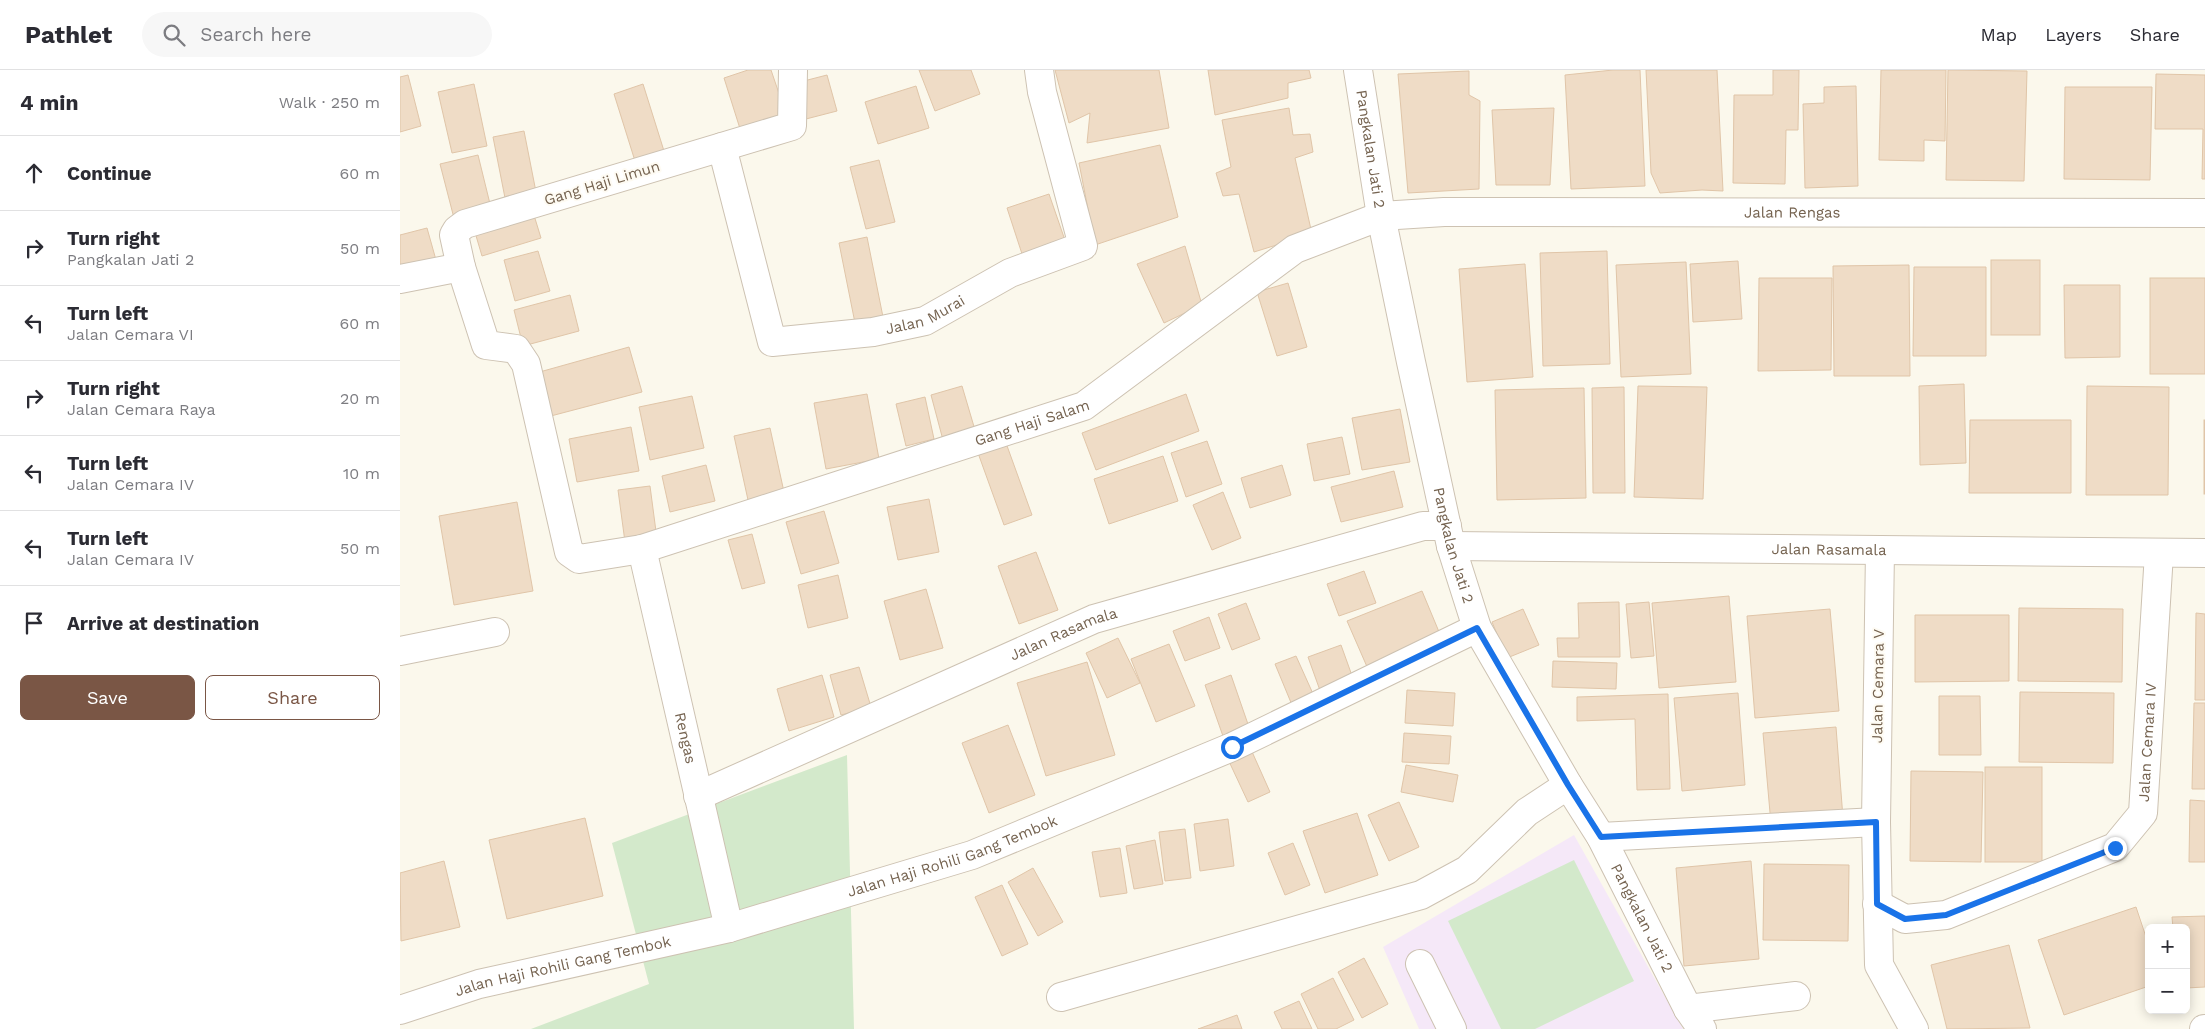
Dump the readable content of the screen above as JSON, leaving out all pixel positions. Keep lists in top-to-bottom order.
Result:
{
  "streets": {
    "street": [
      "Pangkalan Jati 2",
      "Gang Haji Limun",
      "Jalan Rengas",
      "Jalan Murai",
      "Gang Haji Salam",
      "Jalan Rasamala",
      "Jalan Cemara V",
      "Rengas",
      "Jalan Cemara IV",
      "Jalan Haji Rohili Gang Tembok"
    ]
  },
  "crossings": [
    ["Pangkalan Jati 2", "Jalan Rengas"],
    ["Pangkalan Jati 2", "Gang Haji Salam"],
    ["Pangkalan Jati 2", "Jalan Rasamala"],
    ["Pangkalan Jati 2", "Jalan Haji Rohili Gang Tembok"],
    ["Gang Haji Limun", "Jalan Murai"],
    ["Gang Haji Limun", "Gang Haji Salam"],
    ["Jalan Rengas", "Gang Haji Salam"],
    ["Gang Haji Salam", "Rengas"],
    ["Jalan Rasamala", "Jalan Cemara V"],
    ["Jalan Rasamala", "Rengas"],
    ["Jalan Rasamala", "Jalan Cemara IV"],
    ["Jalan Cemara V", "Jalan Cemara IV"],
    ["Rengas", "Jalan Haji Rohili Gang Tembok"]
  ],
  "page": {
    "header": "Pathlet",
    "search": "Search here",
    "nav": ["Map", "Layers", "Share"],
    "heading": ["4 min", "Walk · 250 m"],
    "list": [
      ["Continue", "60 m"],
      ["Turn right", "Pangkalan Jati 2", "50 m"],
      ["Turn left", "Jalan Cemara VI", "60 m"],
      ["Turn right", "Jalan Cemara Raya", "20 m"],
      ["Turn left", "Jalan Cemara IV", "10 m"],
      ["Turn left", "Jalan Cemara IV", "50 m"],
      "Arrive at destination"
    ],
    "buttons": ["Save", "Share"],
    "map_buttons": ["+", "−"]
  }
}
